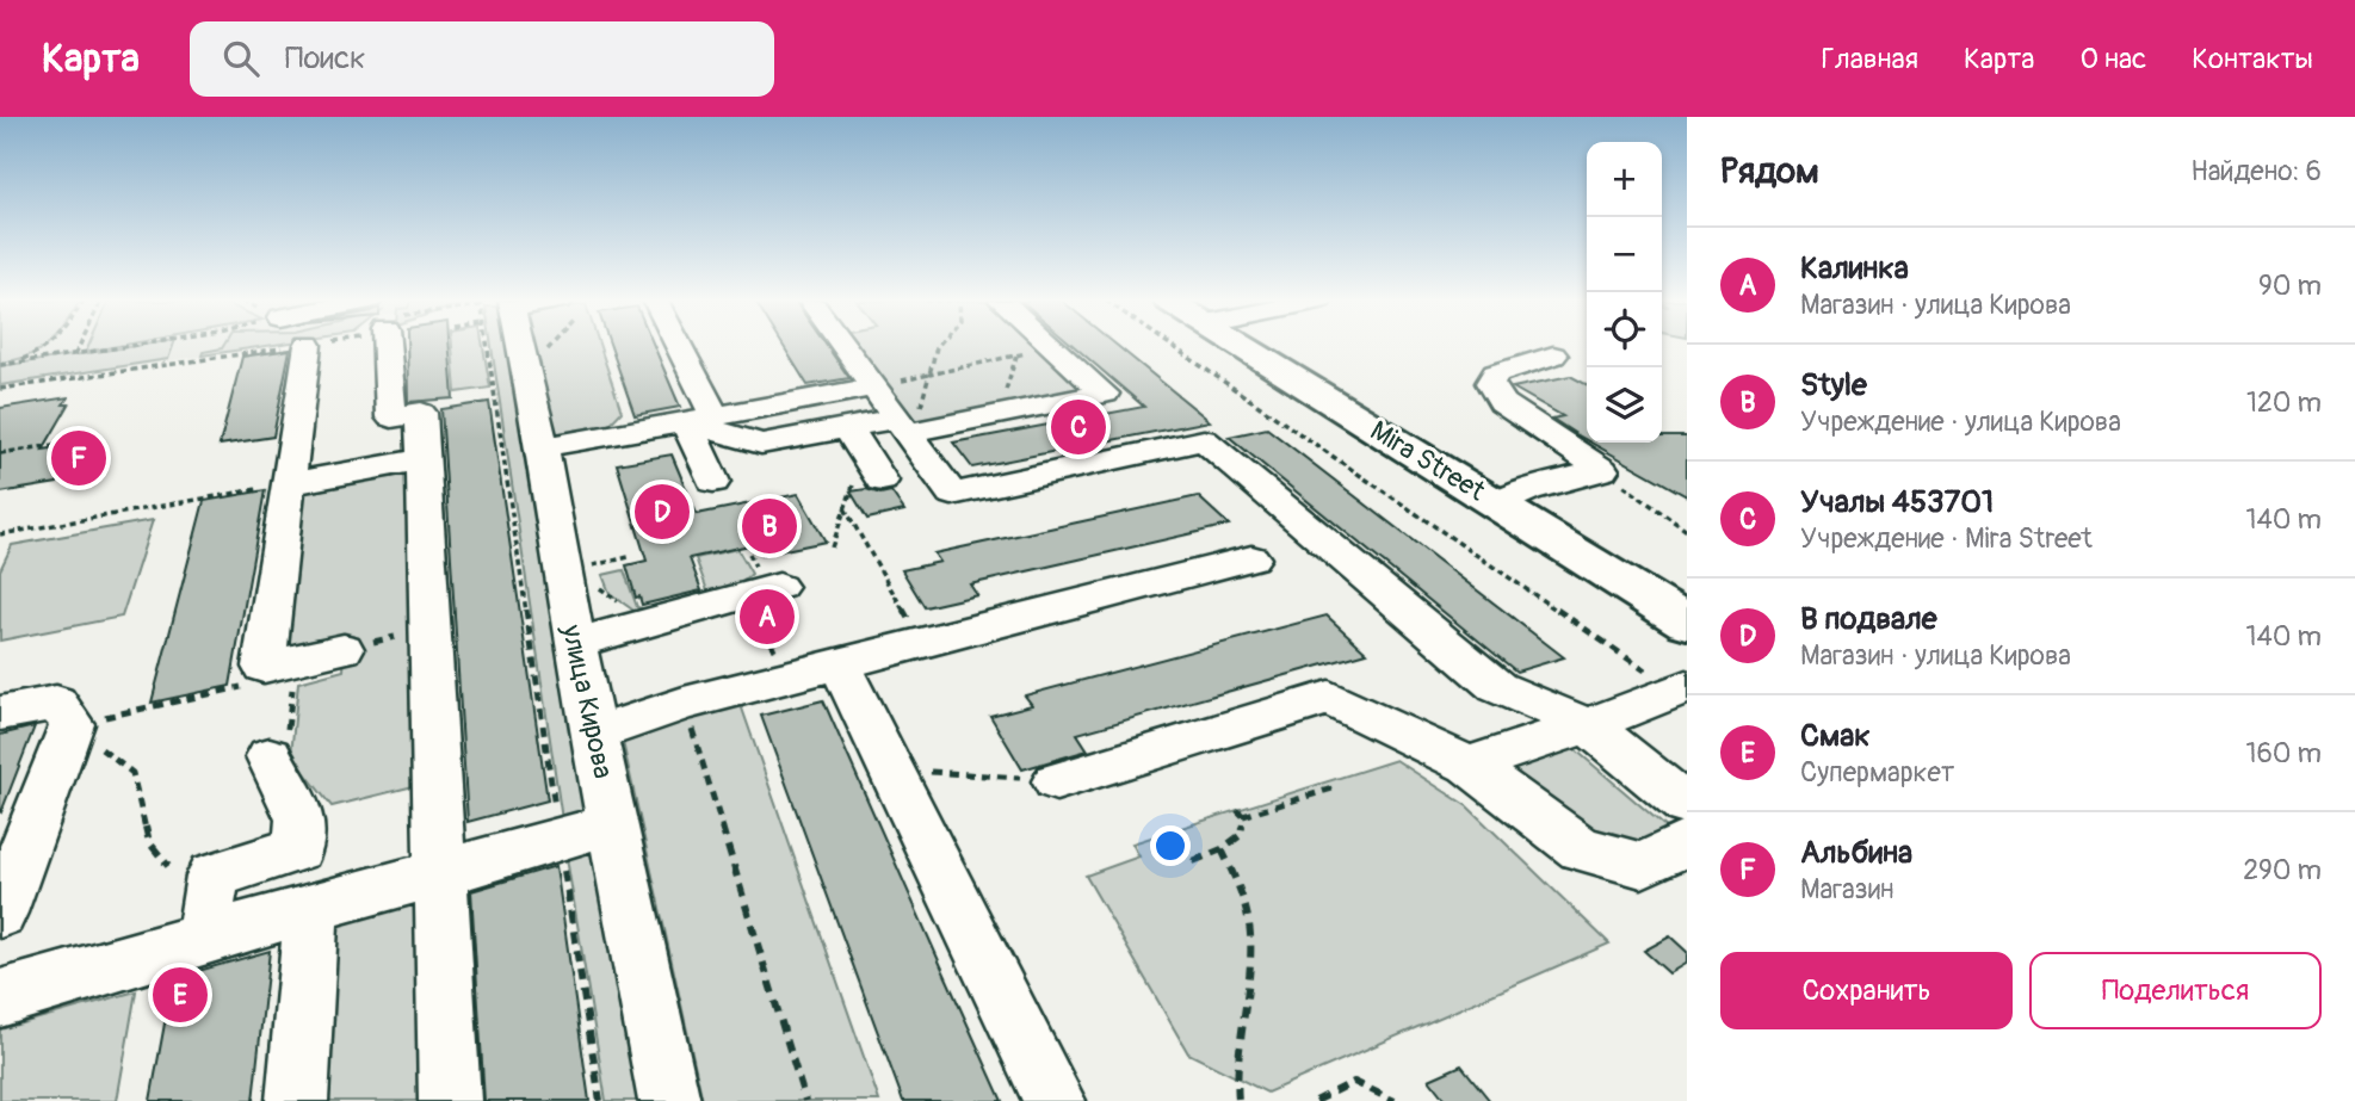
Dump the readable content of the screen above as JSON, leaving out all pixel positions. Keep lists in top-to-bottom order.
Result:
{
  "streets": {
    "main road": ["Mira Street"],
    "street": ["улица Кирова"]
  },
  "page": {
    "header": "Карта",
    "search": "Поиск",
    "nav": [
      "Главная",
      "Карта",
      "О нас",
      "Контакты"
    ],
    "heading": ["Рядом", "Найдено: 6"],
    "map_buttons": ["+", "−"],
    "list": [
      {
        "mark": "A",
        "name": "Калинка",
        "note": "Магазин · улица Кирова",
        "value": "90 m"
      },
      {
        "mark": "B",
        "name": "Style",
        "note": "Учреждение · улица Кирова",
        "value": "120 m"
      },
      {
        "mark": "C",
        "name": "Учалы 453701",
        "note": "Учреждение · Mira Street",
        "value": "140 m"
      },
      {
        "mark": "D",
        "name": "В подвале",
        "note": "Магазин · улица Кирова",
        "value": "140 m"
      },
      {
        "mark": "E",
        "name": "Смак",
        "note": "Супермаркет",
        "value": "160 m"
      },
      {
        "mark": "F",
        "name": "Альбина",
        "note": "Магазин",
        "value": "290 m"
      }
    ],
    "pins": [
      "C",
      "F",
      "D",
      "B",
      "A",
      "E"
    ],
    "buttons": ["Сохранить", "Поделиться"]
  }
}
